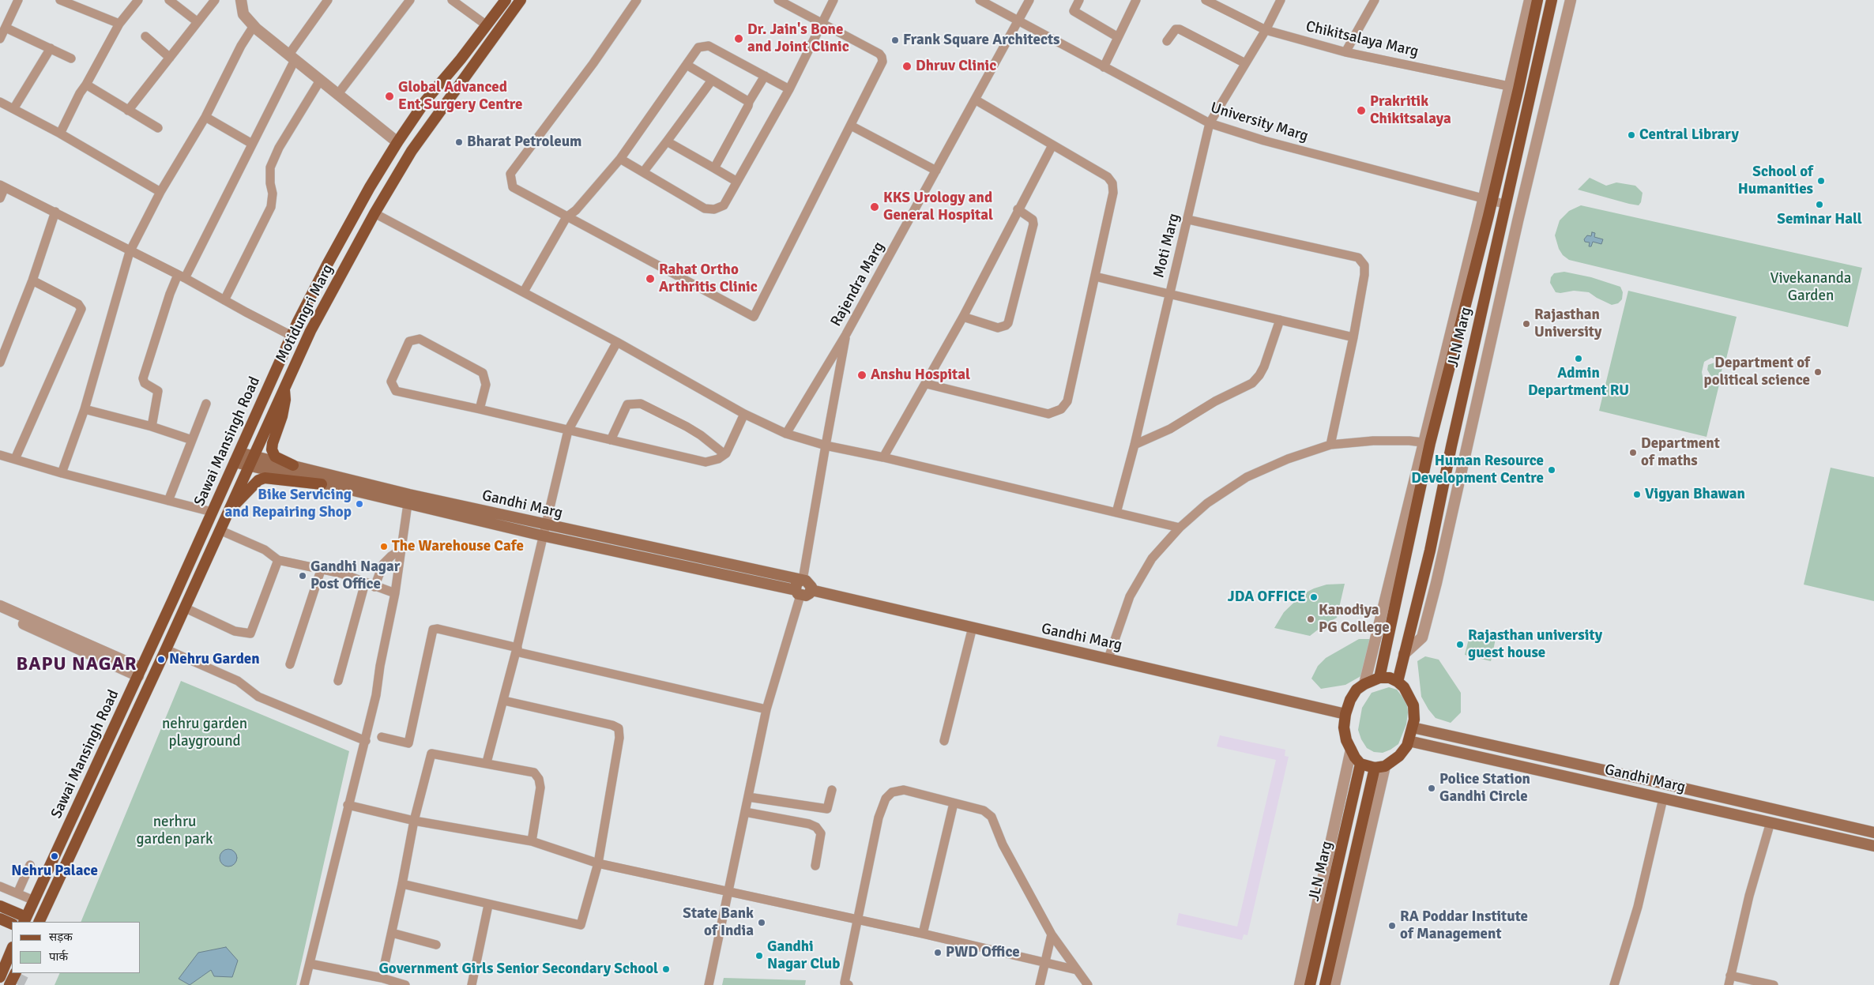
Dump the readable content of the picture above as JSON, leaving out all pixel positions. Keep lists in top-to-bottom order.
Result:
{
  "streets": {
    "main road": [
      "Motidungri Marg",
      "JLN Marg",
      "Sawai Mansingh Road",
      "Gandhi Marg"
    ],
    "street": [
      "Chikitsalaya Marg",
      "University Marg",
      "Moti Marg",
      "Rajendra Marg"
    ]
  },
  "crossings": [
    ["Chikitsalaya Marg", "Moti Marg"],
    ["Chikitsalaya Marg", "JLN Marg"],
    ["University Marg", "Moti Marg"],
    ["University Marg", "Rajendra Marg"],
    ["University Marg", "JLN Marg"],
    ["Motidungri Marg", "Gandhi Marg"],
    ["JLN Marg", "Gandhi Marg"]
  ],
  "districts": ["BAPU NAGAR"],
  "parks": ["Vivekananda Garden", "nehru garden playground", "nerhru garden park"],
  "places": [
    "Dr. Jain's Bone and Joint Clinic",
    "Frank Square Architects",
    "Dhruv Clinic",
    "Global Advanced Ent Surgery Centre",
    "Prakritik Chikitsalaya",
    "Central Library",
    "Bharat Petroleum",
    "School of Humanities",
    "Seminar Hall",
    "KKS Urology and General Hospital",
    "Rahat Ortho Arthritis Clinic",
    "Rajasthan University",
    "Admin Department RU",
    "Department of political science",
    "Anshu Hospital",
    "Department of maths",
    "Human Resource Development Centre",
    "Vigyan Bhawan",
    "Bike Servicing and Repairing Shop",
    "The Warehouse Cafe",
    "Gandhi Nagar Post Office",
    "JDA OFFICE",
    "Kanodiya PG College",
    "Rajasthan university guest house",
    "Nehru Garden",
    "Police Station Gandhi Circle",
    "Nehru Palace",
    "State Bank of India",
    "RA Poddar Institute of Management",
    "PWD Office",
    "Gandhi Nagar Club",
    "Government Girls Senior Secondary School"
  ],
  "legend": ["सड़क", "पार्क"]
}
